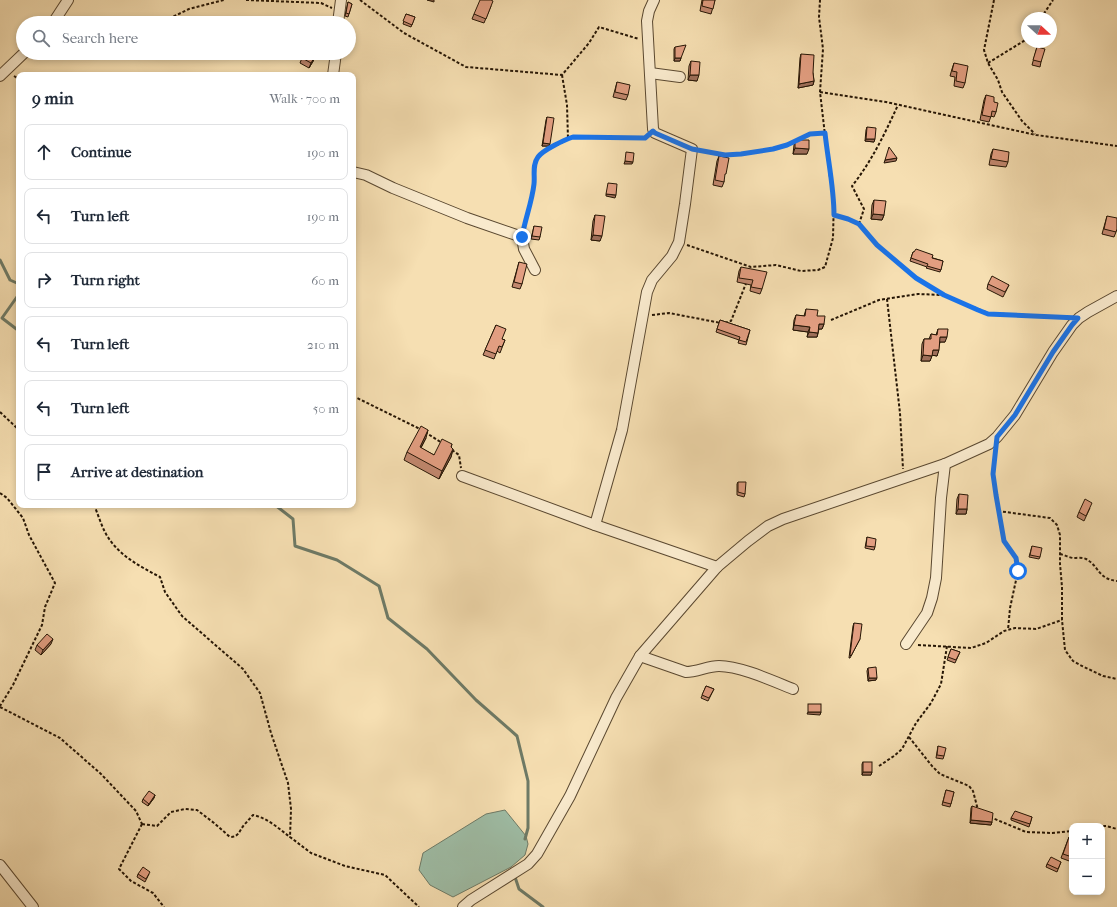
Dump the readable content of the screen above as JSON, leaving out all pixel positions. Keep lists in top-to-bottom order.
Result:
{
  "north": "right",
  "page": {
    "search": "Search here",
    "heading": ["9 min", "Walk · 700 m"],
    "list": [
      ["Continue", "190 m"],
      ["Turn left", "190 m"],
      ["Turn right", "60 m"],
      ["Turn left", "210 m"],
      ["Turn left", "50 m"],
      "Arrive at destination"
    ],
    "map_buttons": ["+", "−"]
  }
}
